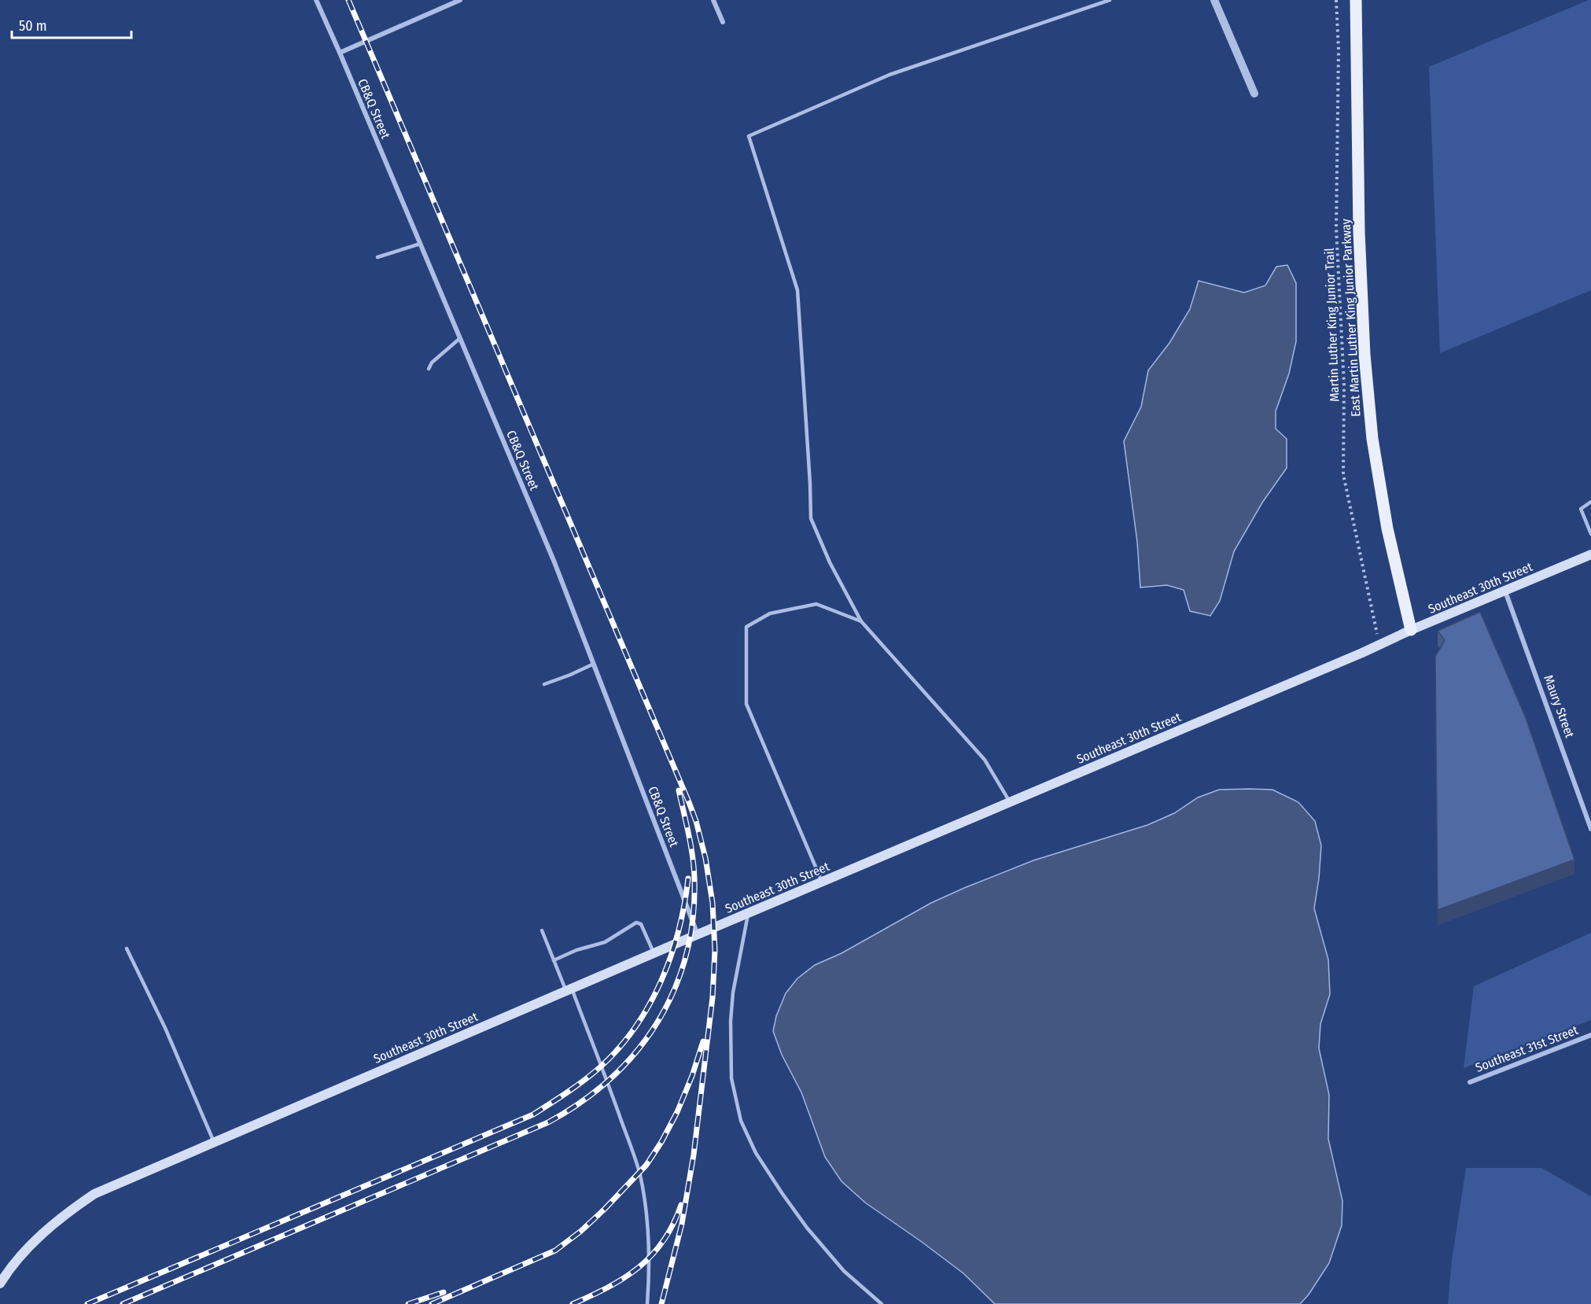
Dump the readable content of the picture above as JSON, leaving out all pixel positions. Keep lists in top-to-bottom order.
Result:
{
  "streets": {
    "main road": ["East Martin Luther King Junior Parkway", "Southeast 30th Street"],
    "street": ["CB&Q Street", "Maury Street", "Southeast 31st Street"],
    "path": ["Martin Luther King Junior Trail"]
  },
  "crossings": [
    ["CB&Q Street", "Southeast 30th Street"],
    ["East Martin Luther King Junior Parkway", "Southeast 30th Street"],
    ["Martin Luther King Junior Trail", "Southeast 30th Street"],
    ["Southeast 30th Street", "Maury Street"]
  ],
  "scale_bar": "50 m"
}
